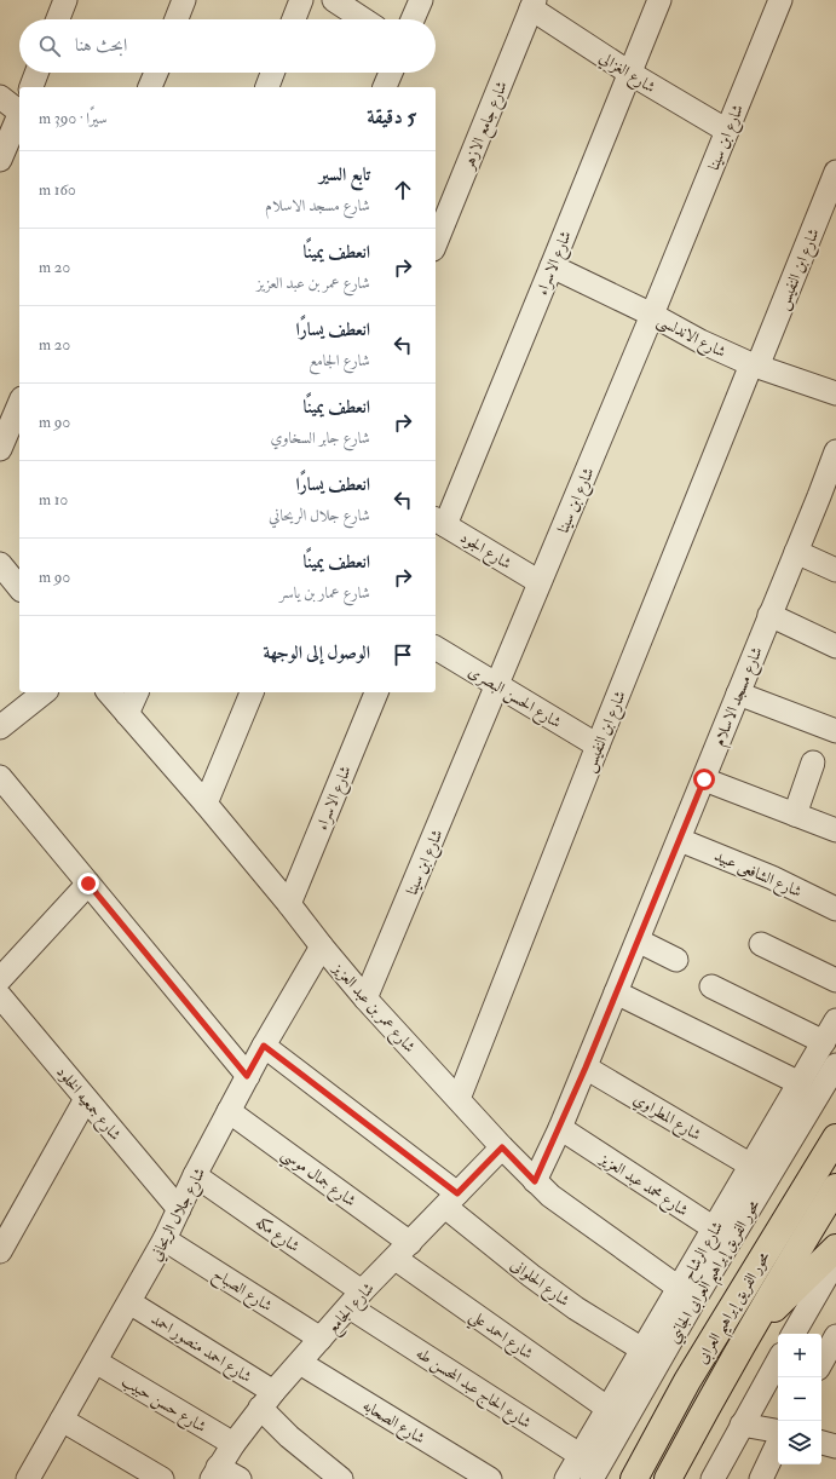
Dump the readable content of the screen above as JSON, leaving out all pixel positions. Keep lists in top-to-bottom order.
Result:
{
  "streets": {
    "main road": ["محور الفريق إبراهيم العرابى"],
    "street": [
      "شارع الغزالي",
      "شارع جامع الازهر",
      "شارع ابن سينا",
      "شارع الاسراء",
      "شارع ابن النفيس",
      "شارع الاندلسى",
      "شارع الجود",
      "شارع الحسن البصرى",
      "شارع مسجد الاسلام",
      "شارع الشافعى عبيد",
      "شارع عمر بن عبد العزيز",
      "شارع جمعيه الخلود",
      "شارع المطراوي",
      "شارع جمال موسي",
      "شارع محمد عبد العزيز",
      "شارع جلال الريحاني",
      "شارع مكه",
      "شارع الرشاح",
      "محور الفريق إبراهيم العرابى الجانبي",
      "شارع الحلوانى",
      "شارع الصباح",
      "شارع الجامع",
      "شارع احمد علي",
      "شارع احمد منصور احمد",
      "شارع الحاج عبد المحسن طه",
      "شارع حسن حبيب",
      "شارع الصحابه"
    ]
  },
  "crossings": [
    ["شارع الغزالي", "شارع جامع الازهر"],
    ["شارع الغزالي", "شارع ابن سينا"],
    ["شارع الغزالي", "شارع الاسراء"],
    ["شارع ابن سينا", "شارع الاندلسى"],
    ["شارع ابن سينا", "شارع الجود"],
    ["شارع ابن سينا", "شارع الحسن البصرى"],
    ["شارع ابن سينا", "شارع عمر بن عبد العزيز"],
    ["شارع الاسراء", "شارع الاندلسى"],
    ["شارع الاسراء", "شارع الجود"],
    ["شارع الاسراء", "شارع عمر بن عبد العزيز"],
    ["شارع ابن النفيس", "شارع الاندلسى"],
    ["شارع ابن النفيس", "شارع الحسن البصرى"],
    ["شارع ابن النفيس", "شارع عمر بن عبد العزيز"],
    ["شارع مسجد الاسلام", "شارع الشافعى عبيد"],
    ["شارع مسجد الاسلام", "شارع عمر بن عبد العزيز"],
    ["شارع مسجد الاسلام", "شارع المطراوي"],
    ["شارع مسجد الاسلام", "شارع محمد عبد العزيز"],
    ["شارع عمر بن عبد العزيز", "شارع جلال الريحاني"],
    ["شارع عمر بن عبد العزيز", "شارع الرشاح"],
    ["شارع عمر بن عبد العزيز", "شارع الجامع"],
    ["شارع جمعيه الخلود", "شارع جلال الريحاني"],
    ["شارع المطراوي", "شارع الرشاح"],
    ["شارع جمال موسي", "شارع جلال الريحاني"],
    ["شارع جمال موسي", "شارع الجامع"],
    ["شارع جمال موسي", "شارع احمد علي"],
    ["شارع محمد عبد العزيز", "شارع الرشاح"],
    ["شارع محمد عبد العزيز", "محور الفريق إبراهيم العرابى الجانبي"],
    ["شارع جلال الريحاني", "شارع مكه"],
    ["شارع جلال الريحاني", "شارع الحلوانى"],
    ["شارع جلال الريحاني", "شارع الصباح"],
    ["شارع جلال الريحاني", "شارع احمد منصور احمد"],
    ["شارع جلال الريحاني", "شارع حسن حبيب"],
    ["شارع مكه", "شارع الجامع"],
    ["شارع مكه", "شارع الحاج عبد المحسن طه"],
    ["شارع الرشاح", "محور الفريق إبراهيم العرابى الجانبي"],
    ["شارع الرشاح", "شارع الحلوانى"],
    ["شارع الرشاح", "شارع احمد علي"],
    ["شارع الرشاح", "شارع الحاج عبد المحسن طه"],
    ["محور الفريق إبراهيم العرابى الجانبي", "شارع الحاج عبد المحسن طه"],
    ["شارع الحلوانى", "شارع الجامع"],
    ["شارع الصباح", "شارع الجامع"],
    ["شارع الجامع", "شارع احمد علي"],
    ["شارع الجامع", "شارع احمد منصور احمد"],
    ["شارع الجامع", "شارع الحاج عبد المحسن طه"],
    ["شارع الجامع", "شارع حسن حبيب"],
    ["شارع الجامع", "شارع الصحابه"]
  ],
  "page": {
    "search": "ابحث هنا",
    "heading": ["5 دقيقة", "سيرًا · 390 m"],
    "list": [
      ["تابع السير", "شارع مسجد الاسلام", "160 m"],
      ["انعطف يمينًا", "شارع عمر بن عبد العزيز", "20 m"],
      ["انعطف يسارًا", "شارع الجامع", "20 m"],
      ["انعطف يمينًا", "شارع جابر السخاوي", "90 m"],
      ["انعطف يسارًا", "شارع جلال الريحاني", "10 m"],
      ["انعطف يمينًا", "شارع عمار بن ياسر", "90 m"],
      "الوصول إلى الوجهة"
    ],
    "map_buttons": ["+", "−"]
  }
}
